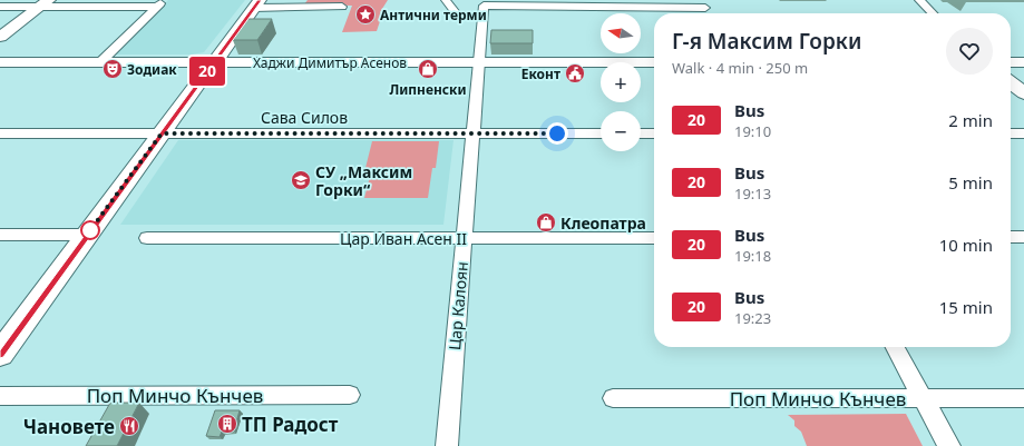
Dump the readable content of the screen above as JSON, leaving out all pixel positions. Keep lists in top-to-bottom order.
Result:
{
  "streets": {
    "street": [
      "Хаджи Димитър Асенов",
      "Сава Силов",
      "Цар Иван Асен II",
      "Цар Калоян",
      "Поп Минчо Кънчев"
    ]
  },
  "crossings": [
    ["Хаджи Димитър Асенов", "Цар Калоян"],
    ["Сава Силов", "Цар Калоян"],
    ["Цар Иван Асен II", "Цар Калоян"]
  ],
  "places": {
    "place": ["Антични терми"],
    "theatre": ["Зодиак"],
    "shop": ["Липненски", "Клеопатра"],
    "public building": ["Еконт"],
    "school or university": ["СУ „Максим Горки“"],
    "building": ["ТП Радост"],
    "restaurant": ["Чановете"]
  },
  "lines": ["bus line 20"],
  "north": "left",
  "page": {
    "on_map": "20",
    "map_buttons": ["+", "−"],
    "heading": ["Г-я Максим Горки", "Walk · 4 min · 250 m"],
    "list": [
      {
        "mark": "20",
        "name": "Bus",
        "note": "19:10",
        "value": "2 min"
      },
      {
        "mark": "20",
        "name": "Bus",
        "note": "19:13",
        "value": "5 min"
      },
      {
        "mark": "20",
        "name": "Bus",
        "note": "19:18",
        "value": "10 min"
      },
      {
        "mark": "20",
        "name": "Bus",
        "note": "19:23",
        "value": "15 min"
      }
    ]
  }
}
